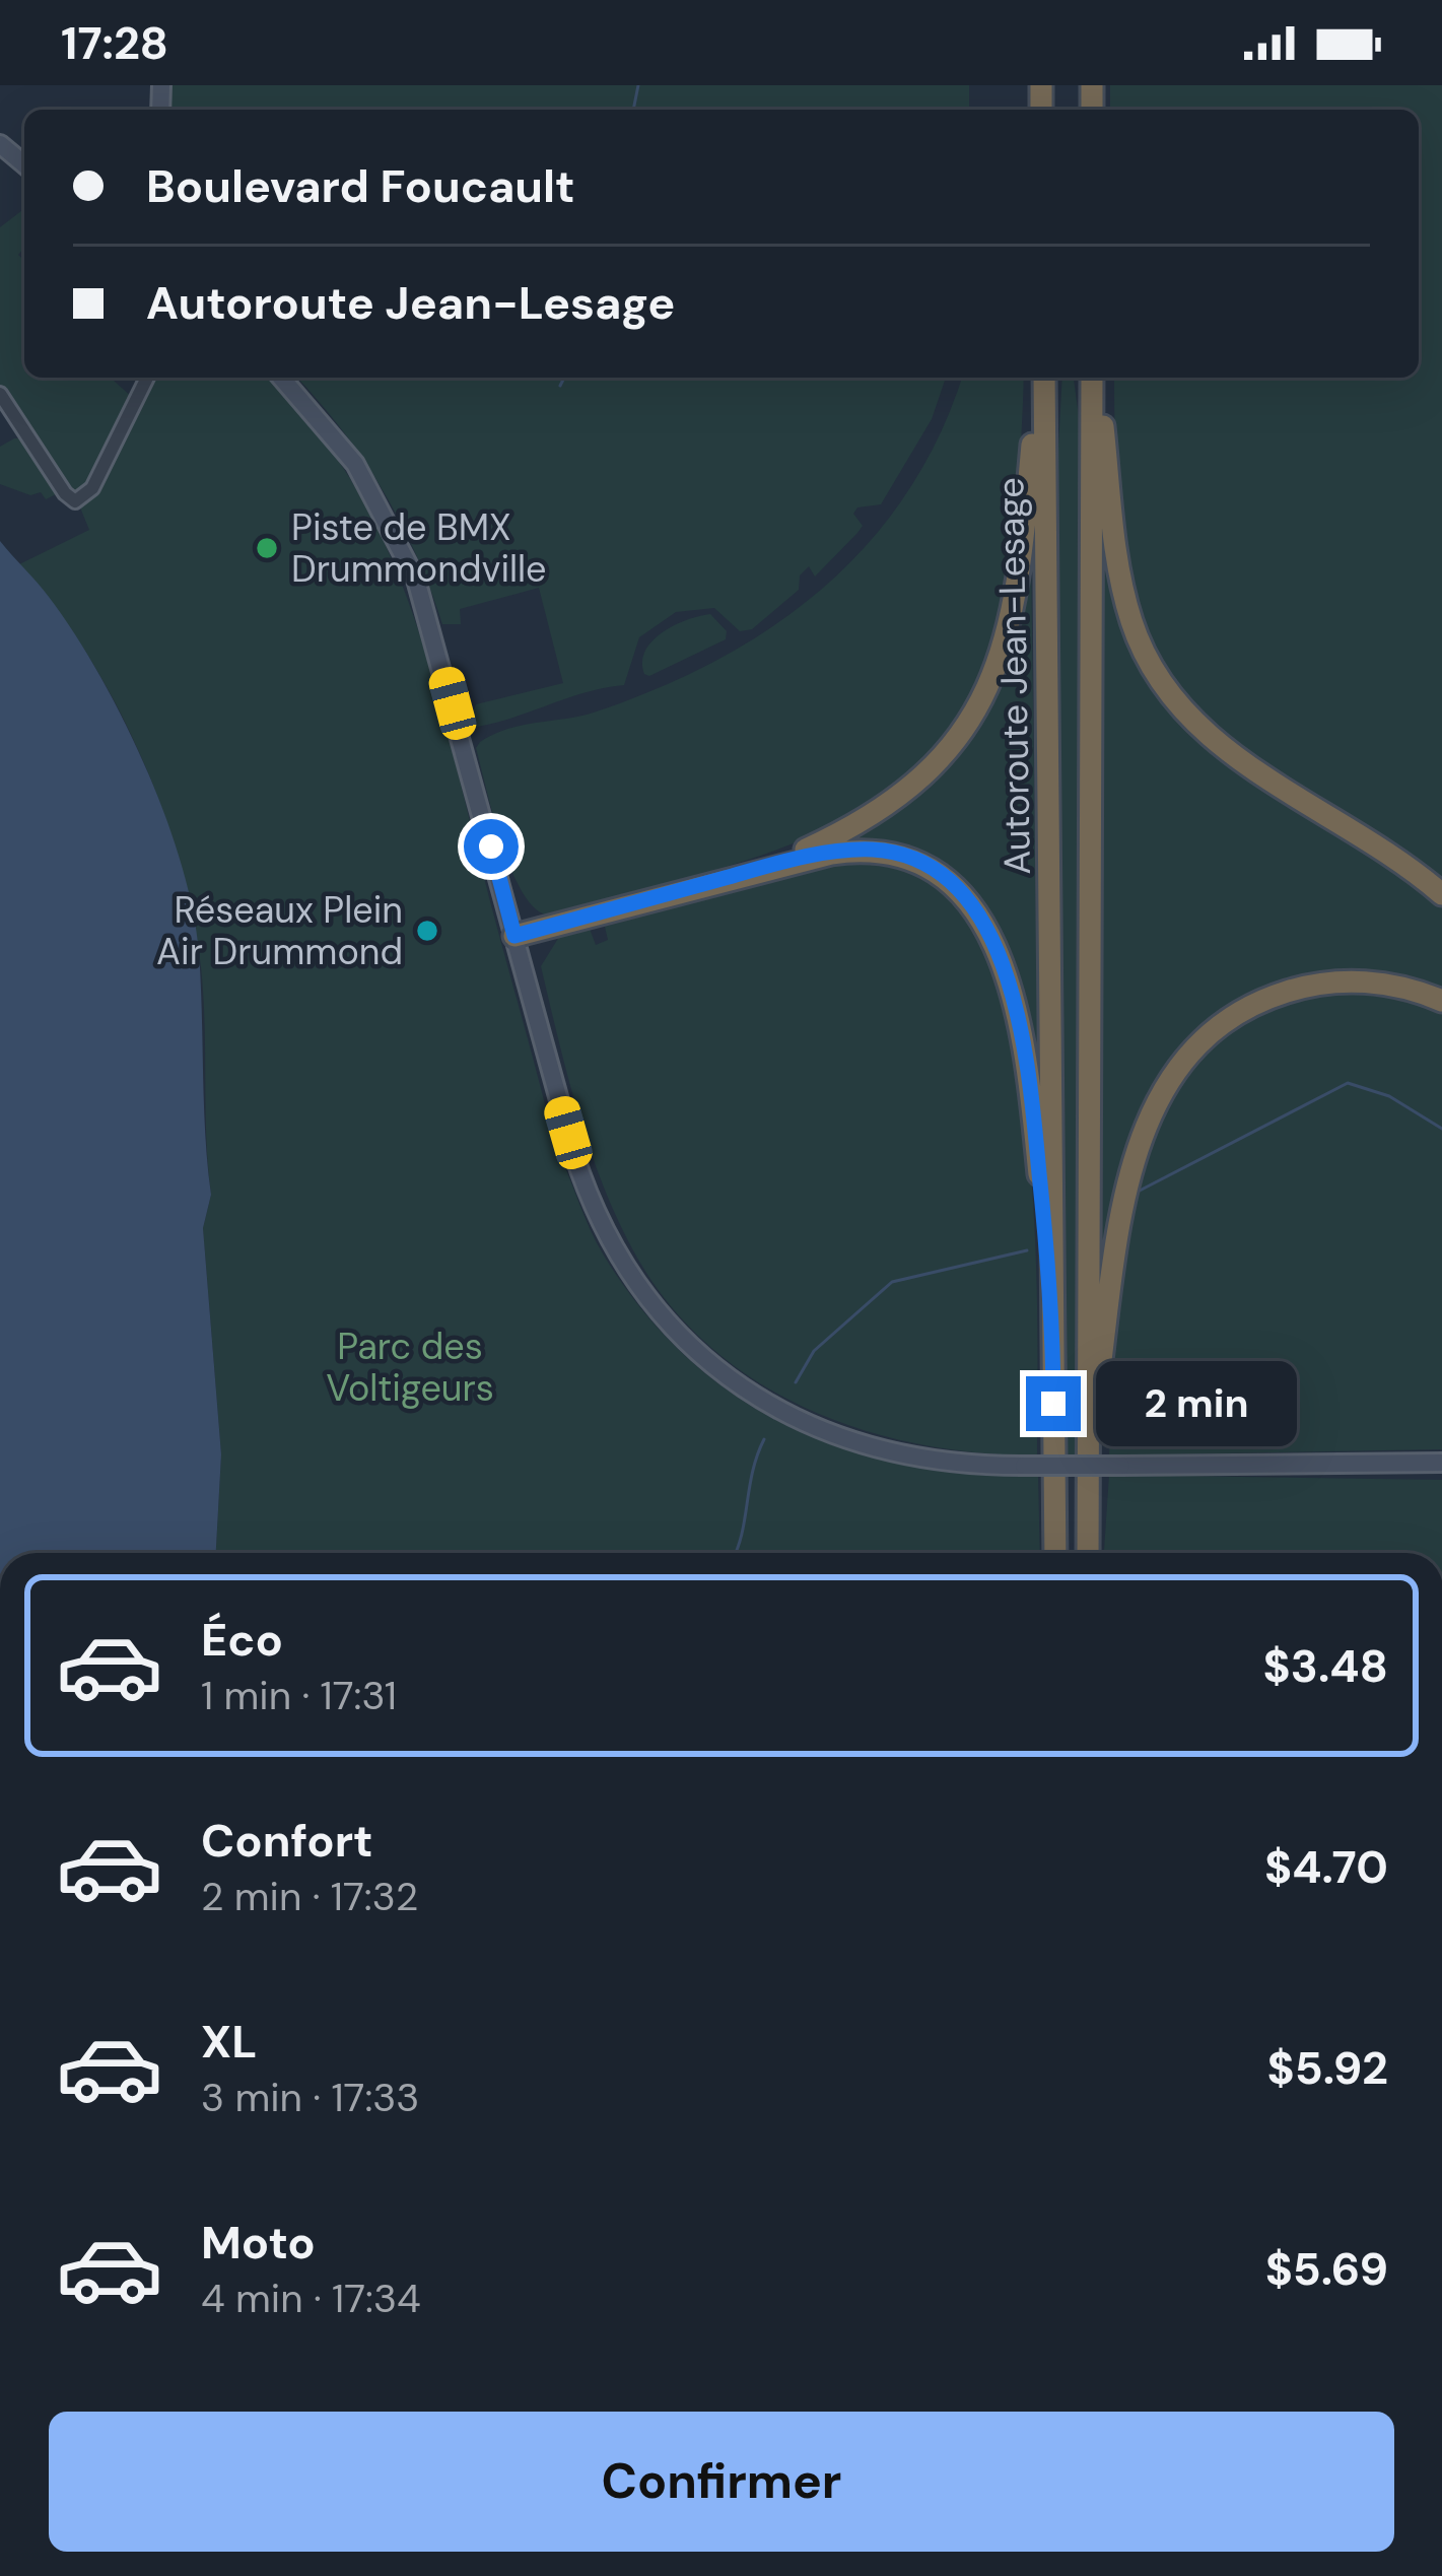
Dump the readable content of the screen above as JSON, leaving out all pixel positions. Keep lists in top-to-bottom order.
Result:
{
  "streets": {
    "highway": ["Autoroute Jean-Lesage"]
  },
  "parks": ["Parc des Voltigeurs"],
  "places": ["Piste de BMX Drummondville", "Réseaux Plein Air Drummond"],
  "page": {
    "status": "17:28",
    "banner": ["Boulevard Foucault", "Autoroute Jean-Lesage"],
    "bubble": "2 min",
    "list": [
      {
        "name": "Éco",
        "note": "1 min · 17:31",
        "value": "$3.48"
      },
      {
        "name": "Confort",
        "note": "2 min · 17:32",
        "value": "$4.70"
      },
      {
        "name": "XL",
        "note": "3 min · 17:33",
        "value": "$5.92"
      },
      {
        "name": "Moto",
        "note": "4 min · 17:34",
        "value": "$5.69"
      }
    ],
    "buttons": "Confirmer"
  }
}
